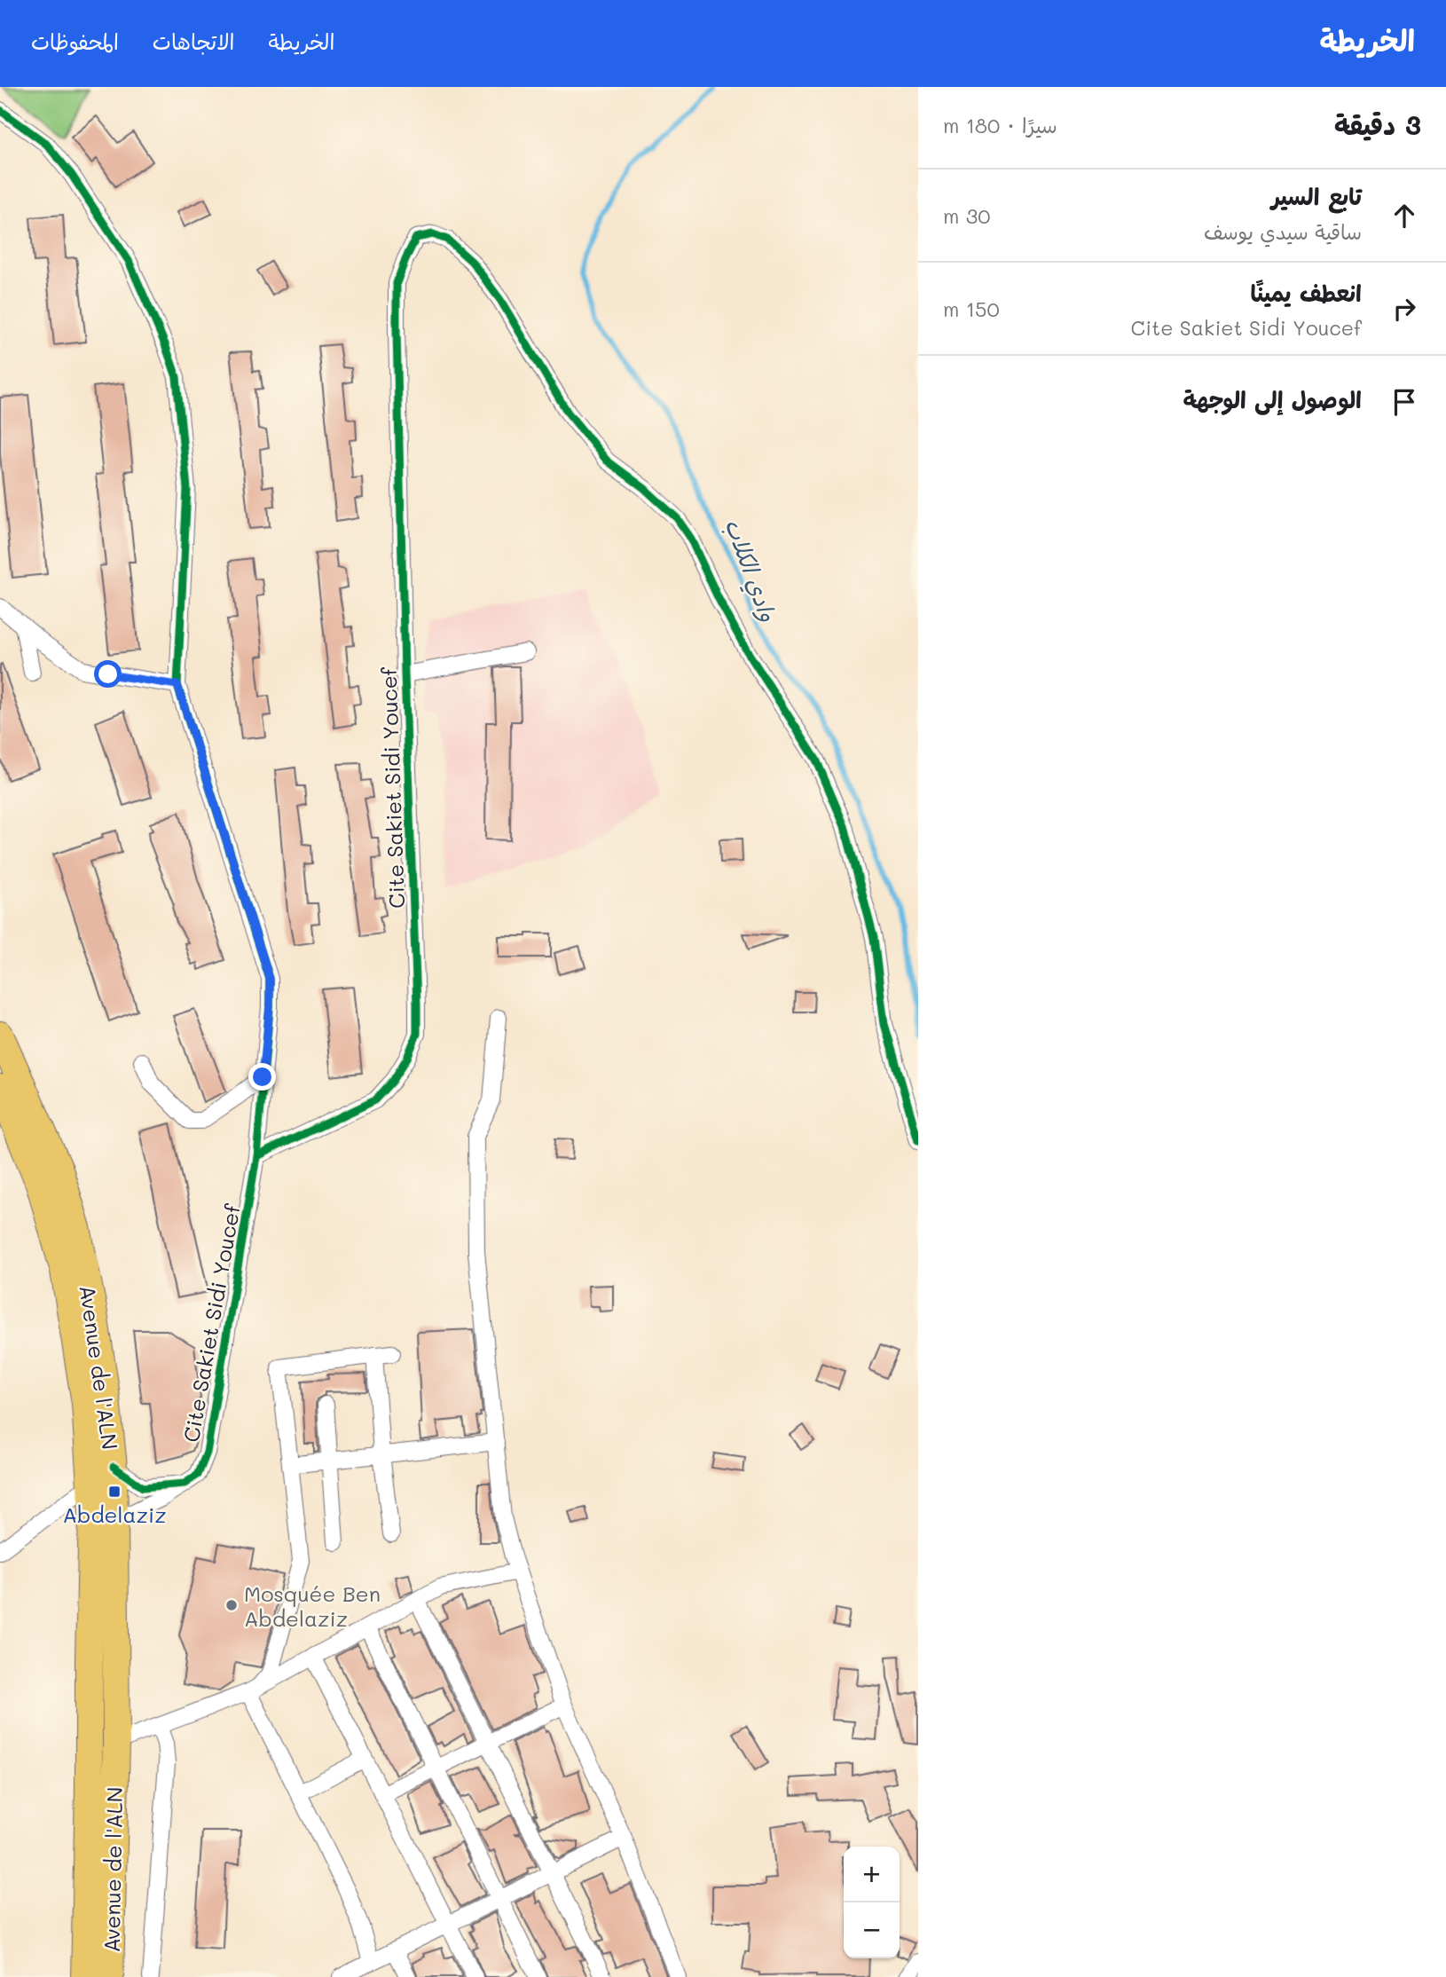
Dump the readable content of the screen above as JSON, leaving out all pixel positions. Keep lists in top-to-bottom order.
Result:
{
  "streets": {
    "main road": ["Avenue de l'ALN"],
    "street": ["Cite Sakiet Sidi Youcef"]
  },
  "crossings": [
    ["Cite Sakiet Sidi Youcef", "Avenue de l'ALN"]
  ],
  "water": ["وادي الكلاب"],
  "places": {
    "transit": ["Abdelaziz"],
    "other": ["Mosquée Ben Abdelaziz"]
  },
  "page": {
    "header": "الخريطة",
    "nav": ["الخريطة", "الاتجاهات", "المحفوظات"],
    "heading": ["3 دقيقة", "سيرًا · 180 m"],
    "list": [
      ["تابع السير", "ساقية سيدي يوسف", "30 m"],
      ["انعطف يمينًا", "Cite Sakiet Sidi Youcef", "150 m"],
      "الوصول إلى الوجهة"
    ],
    "map_buttons": ["+", "−"]
  }
}
